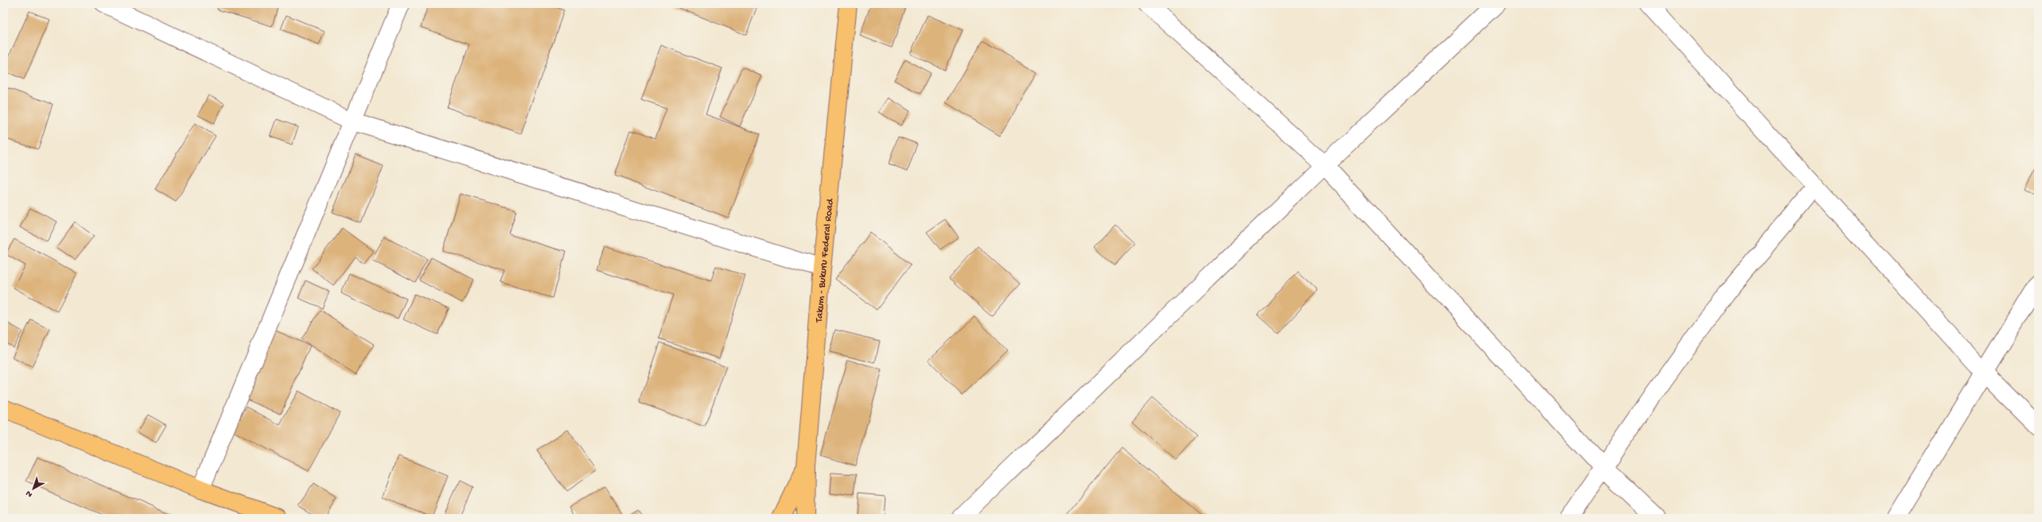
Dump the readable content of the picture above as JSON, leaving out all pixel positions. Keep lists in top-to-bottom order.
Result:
{
  "streets": {
    "main road": ["Takum - Bukuru Federal Road"]
  },
  "north": "bottom left"
}
